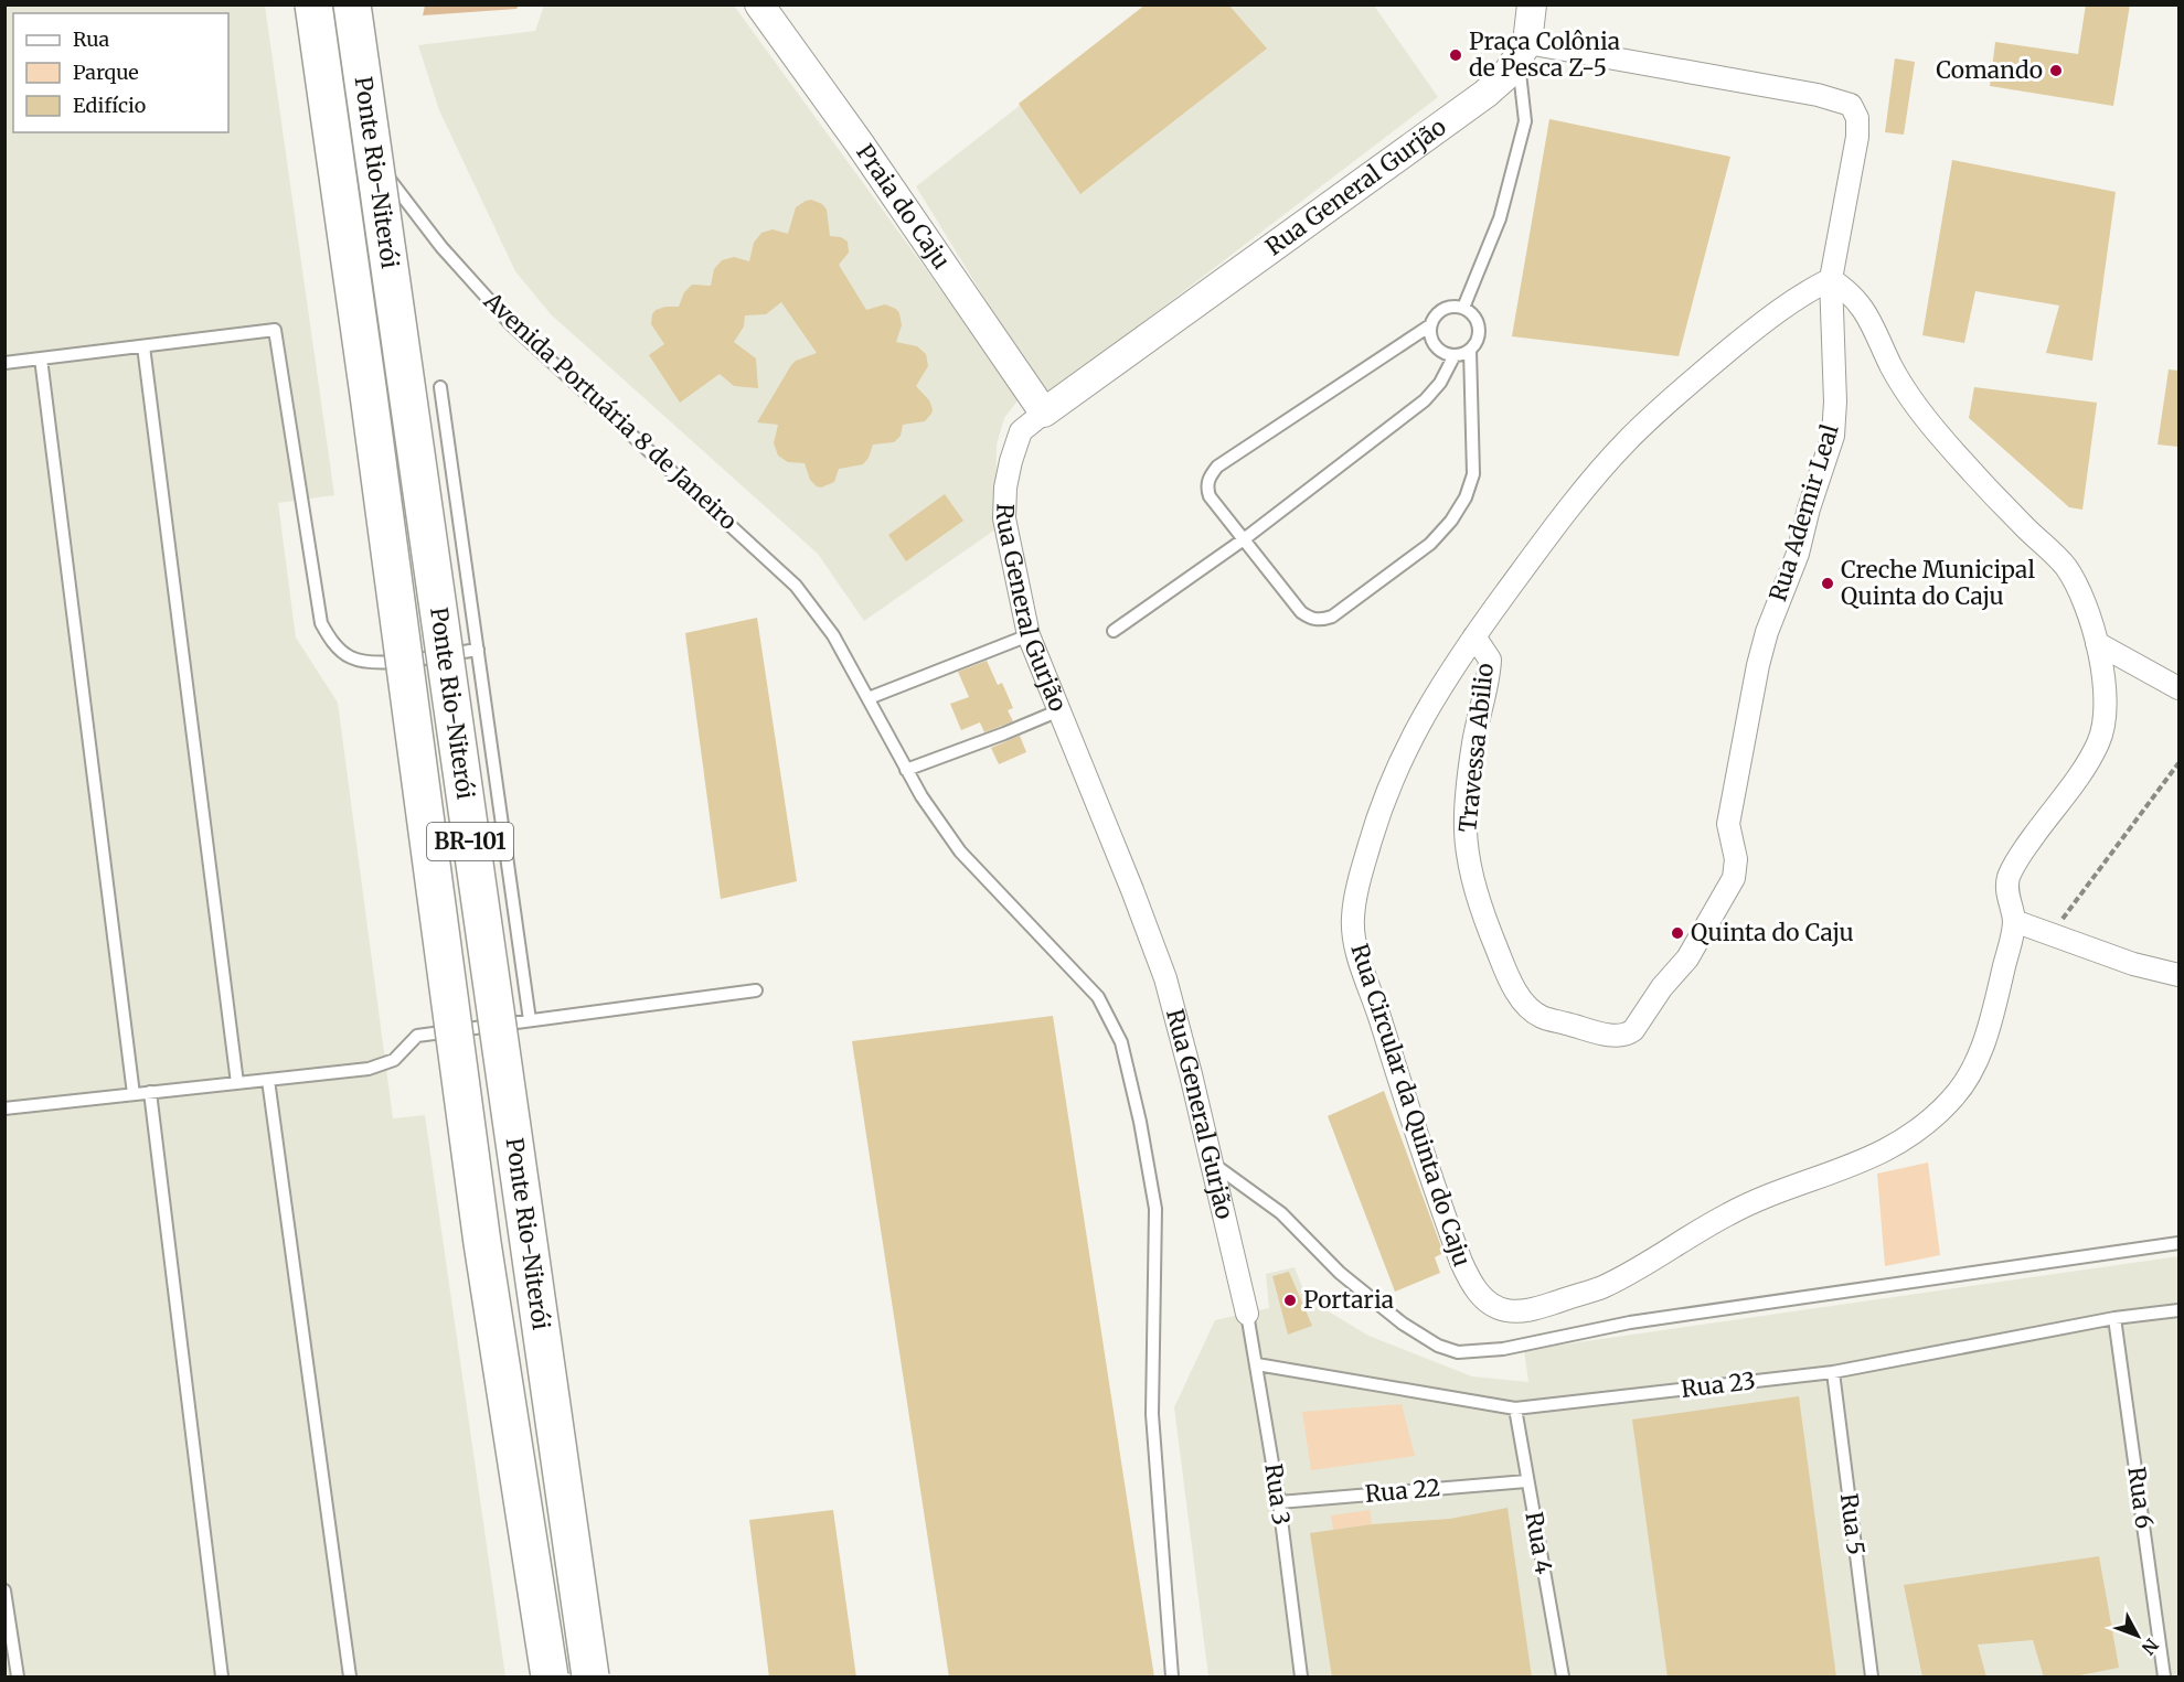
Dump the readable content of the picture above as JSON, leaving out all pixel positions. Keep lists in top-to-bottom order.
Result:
{
  "streets": {
    "highway": ["Ponte Rio-Niterói", "BR-101"],
    "street": [
      "Rua General Gurjão",
      "Praia do Caju",
      "Rua Ademir Leal",
      "Travessa Abilio",
      "Rua Circular da Quinta do Caju"
    ],
    "lane": [
      "Avenida Portuária 8 de Janeiro",
      "Rua 23",
      "Rua 22",
      "Rua 3",
      "Rua 6",
      "Rua 5",
      "Rua 4"
    ]
  },
  "crossings": [
    ["Rua General Gurjão", "Praia do Caju"],
    ["Rua General Gurjão", "Rua Ademir Leal"],
    ["Rua General Gurjão", "Rua 3"],
    ["Rua Ademir Leal", "Travessa Abilio"],
    ["Rua Ademir Leal", "Rua Circular da Quinta do Caju"],
    ["Travessa Abilio", "Rua Circular da Quinta do Caju"],
    ["Rua 23", "Rua 3"],
    ["Rua 23", "Rua 6"],
    ["Rua 23", "Rua 5"],
    ["Rua 23", "Rua 4"],
    ["Rua 22", "Rua 3"],
    ["Rua 22", "Rua 4"]
  ],
  "places": [
    "Praça Colônia de Pesca Z-5",
    "Comando",
    "Creche Municipal Quinta do Caju",
    "Quinta do Caju",
    "Portaria"
  ],
  "legend": ["Rua", "Parque", "Edifício"],
  "north": "bottom right"
}
